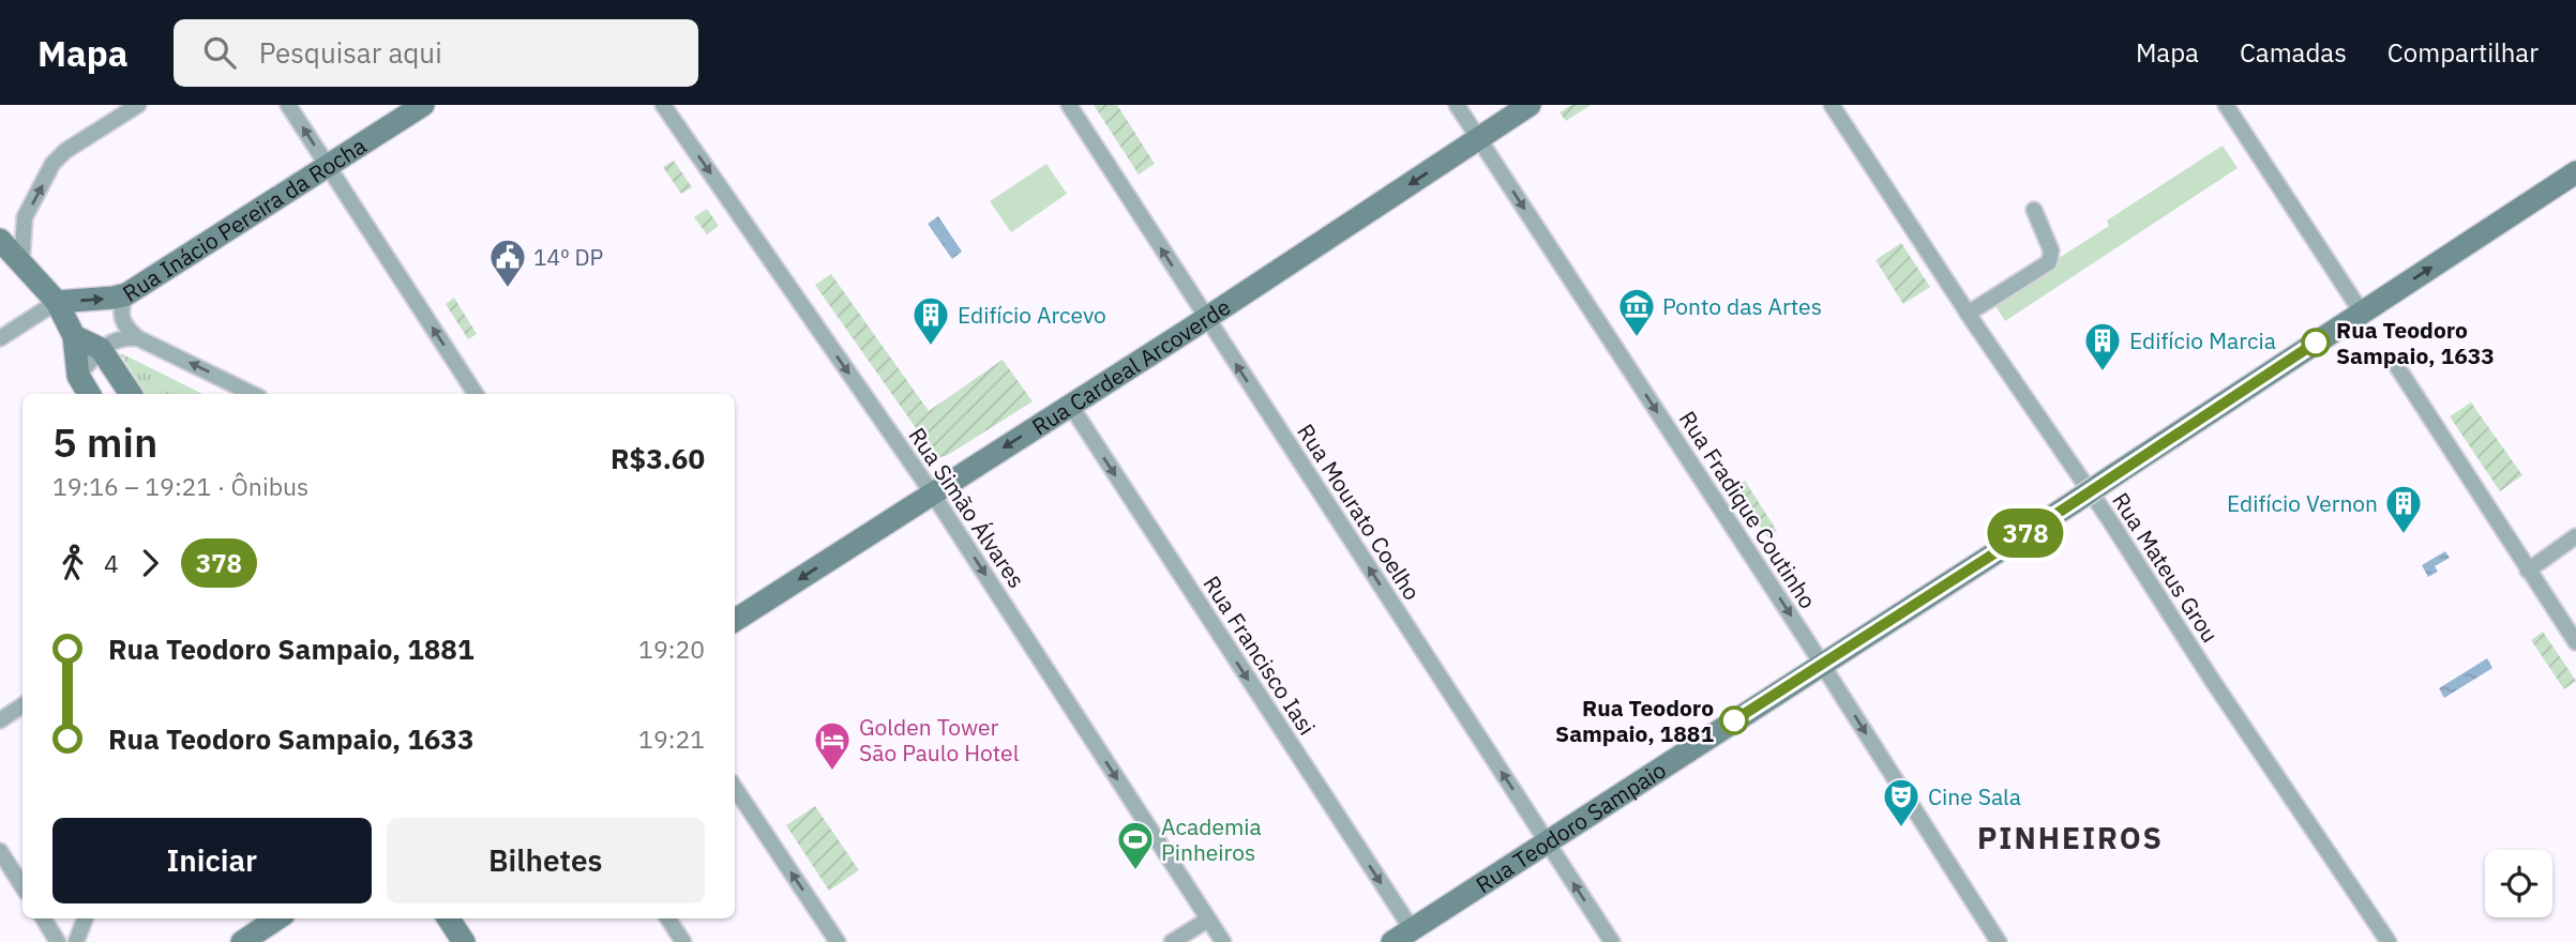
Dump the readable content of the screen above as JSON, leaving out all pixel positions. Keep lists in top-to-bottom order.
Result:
{
  "streets": {
    "main road": ["Rua Inácio Pereira da Rocha", "Rua Cardeal Arcoverde", "Rua Teodoro Sampaio"],
    "street": [
      "Rua Simão Álvares",
      "Rua Fradique Coutinho",
      "Rua Mourato Coelho",
      "Rua Mateus Grou",
      "Rua Francisco Iasi"
    ]
  },
  "crossings": [
    ["Rua Cardeal Arcoverde", "Rua Simão Álvares"],
    ["Rua Cardeal Arcoverde", "Rua Fradique Coutinho"],
    ["Rua Cardeal Arcoverde", "Rua Mourato Coelho"],
    ["Rua Cardeal Arcoverde", "Rua Francisco Iasi"],
    ["Rua Fradique Coutinho", "Rua Teodoro Sampaio"],
    ["Rua Mourato Coelho", "Rua Teodoro Sampaio"],
    ["Rua Francisco Iasi", "Rua Teodoro Sampaio"]
  ],
  "one_way": [
    "Rua Cardeal Arcoverde",
    "Rua Simão Álvares",
    "Rua Fradique Coutinho",
    "Rua Mourato Coelho",
    "Rua Francisco Iasi"
  ],
  "districts": ["PINHEIROS"],
  "places": {
    "public building": ["14º DP"],
    "museum": ["Ponto das Artes"],
    "other": ["Rua Teodoro Sampaio, 1633", "Rua Teodoro Sampaio, 1881"],
    "building": ["Edifício Arcevo", "Edifício Marcia", "Edifício Vernon"],
    "hotel": ["Golden Tower São Paulo Hotel"],
    "theatre": ["Cine Sala"],
    "sports": ["Academia Pinheiros"]
  },
  "lines": ["bus line 378"],
  "page": {
    "header": "Mapa",
    "search": "Pesquisar aqui",
    "nav": ["Mapa", "Camadas", "Compartilhar"],
    "on_map": "378",
    "heading": ["5 min", "19:16 – 19:21 · Ônibus", "R$3.60"],
    "legs": ["4", "378"],
    "list": [
      {
        "name": "Rua Teodoro Sampaio, 1881",
        "value": "19:20"
      },
      {
        "name": "Rua Teodoro Sampaio, 1633",
        "value": "19:21"
      }
    ],
    "buttons": ["Iniciar", "Bilhetes"]
  }
}
